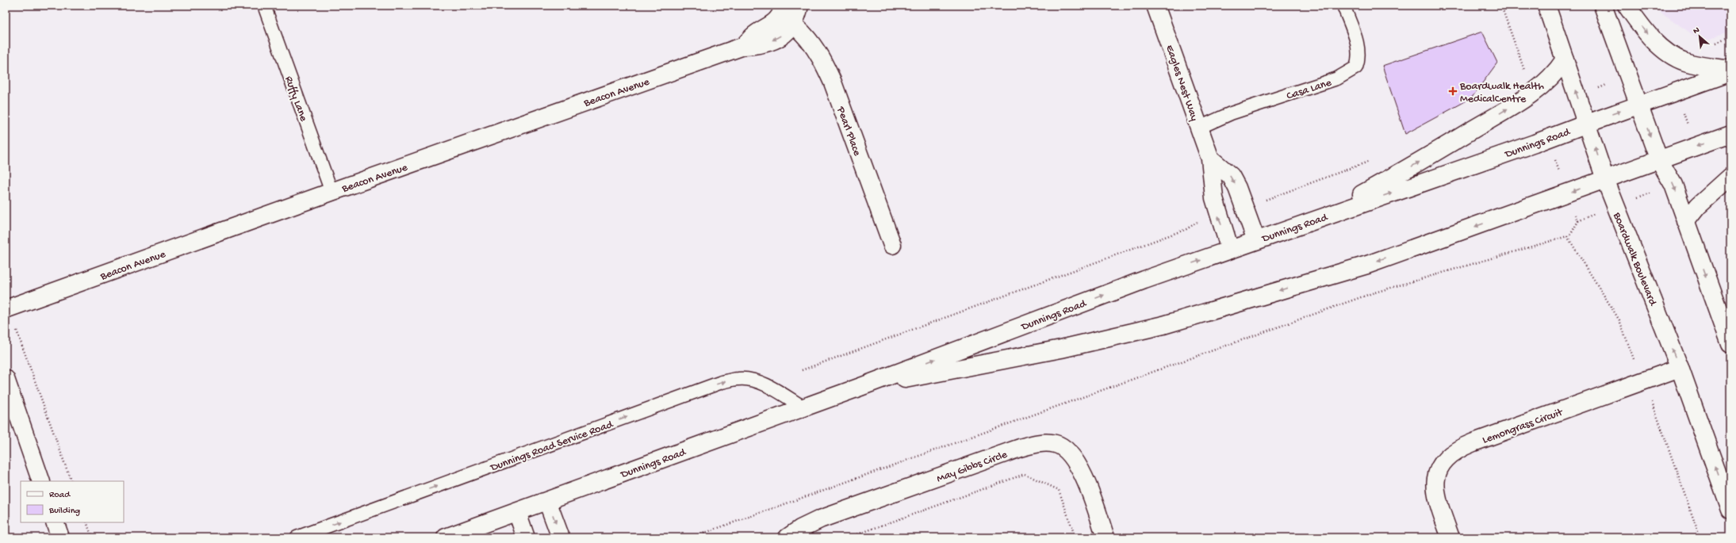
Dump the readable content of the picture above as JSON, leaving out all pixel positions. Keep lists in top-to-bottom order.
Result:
{
  "streets": {
    "street": [
      "Eagles Nest Way",
      "Beacon Avenue",
      "Pearl Place",
      "Dunnings Road",
      "Boardwalk Boulevard",
      "Lemongrass Circuit",
      "May Gibbs Circle"
    ],
    "lane": ["Casa Lane", "Ruffy Lane", "Dunnings Road Service Road"]
  },
  "crossings": [
    ["Eagles Nest Way", "Casa Lane"],
    ["Eagles Nest Way", "Dunnings Road"],
    ["Beacon Avenue", "Ruffy Lane"],
    ["Beacon Avenue", "Pearl Place"],
    ["Dunnings Road", "Boardwalk Boulevard"],
    ["Dunnings Road", "Dunnings Road Service Road"],
    ["Boardwalk Boulevard", "Lemongrass Circuit"]
  ],
  "one_way": ["Dunnings Road Service Road"],
  "places": {
    "health": ["Boardwalk Health MedicalCentre"]
  },
  "legend": ["Road", "Building"],
  "north": "top left"
}
